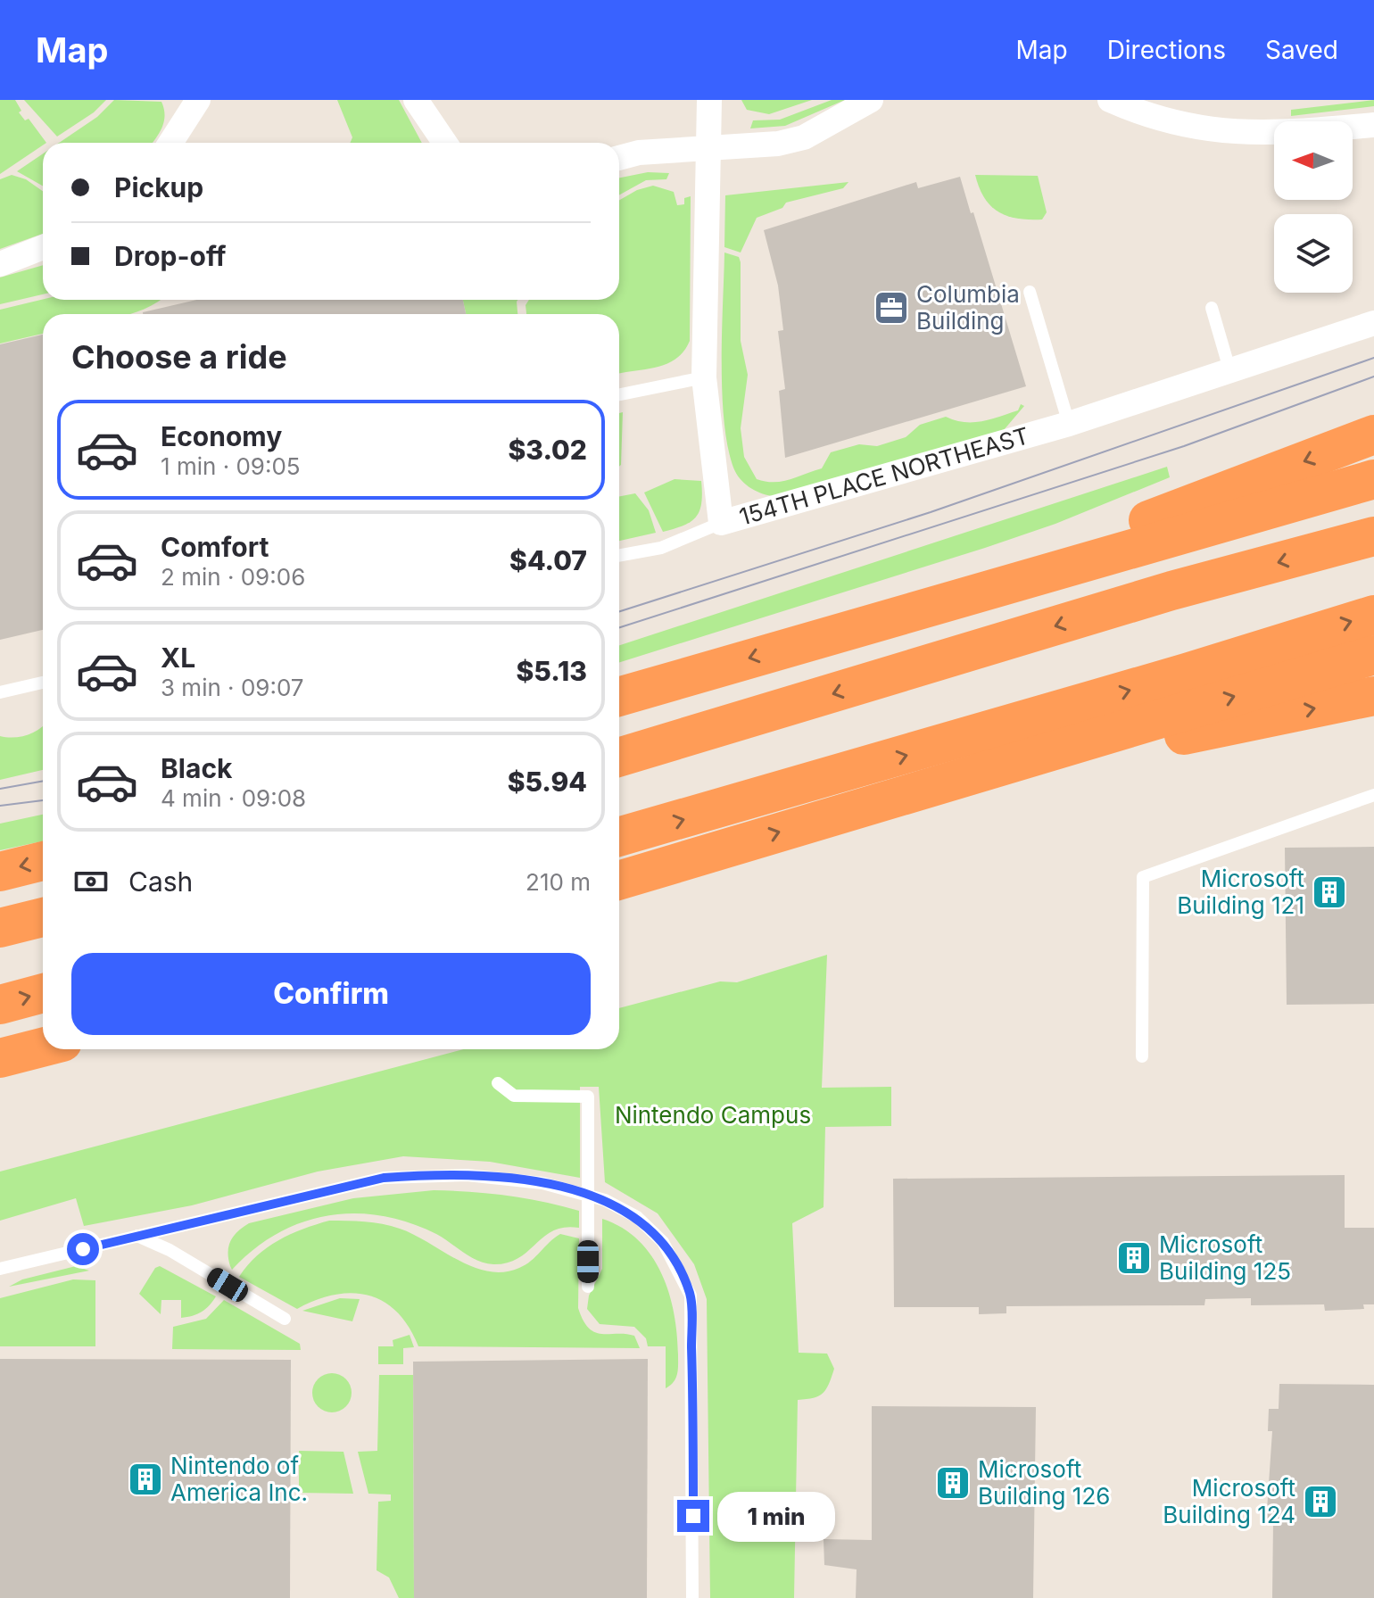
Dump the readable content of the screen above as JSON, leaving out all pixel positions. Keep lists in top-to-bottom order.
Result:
{
  "streets": {
    "street": ["154TH PLACE NORTHEAST"]
  },
  "parks": ["Nintendo Campus"],
  "places": {
    "office": ["Columbia Building"],
    "building": [
      "Microsoft Building 121",
      "Microsoft Building 125",
      "Nintendo of America Inc.",
      "Microsoft Building 126",
      "Microsoft Building 124"
    ]
  },
  "north": "left",
  "page": {
    "header": "Map",
    "nav": ["Map", "Directions", "Saved"],
    "banner": ["Pickup", "Drop-off"],
    "heading": "Choose a ride",
    "list": [
      {
        "name": "Economy",
        "note": "1 min · 09:05",
        "value": "$3.02"
      },
      {
        "name": "Comfort",
        "note": "2 min · 09:06",
        "value": "$4.07"
      },
      {
        "name": "XL",
        "note": "3 min · 09:07",
        "value": "$5.13"
      },
      {
        "name": "Black",
        "note": "4 min · 09:08",
        "value": "$5.94"
      }
    ],
    "pay": ["Cash", "210 m"],
    "buttons": "Confirm",
    "bubble": "1 min"
  }
}
